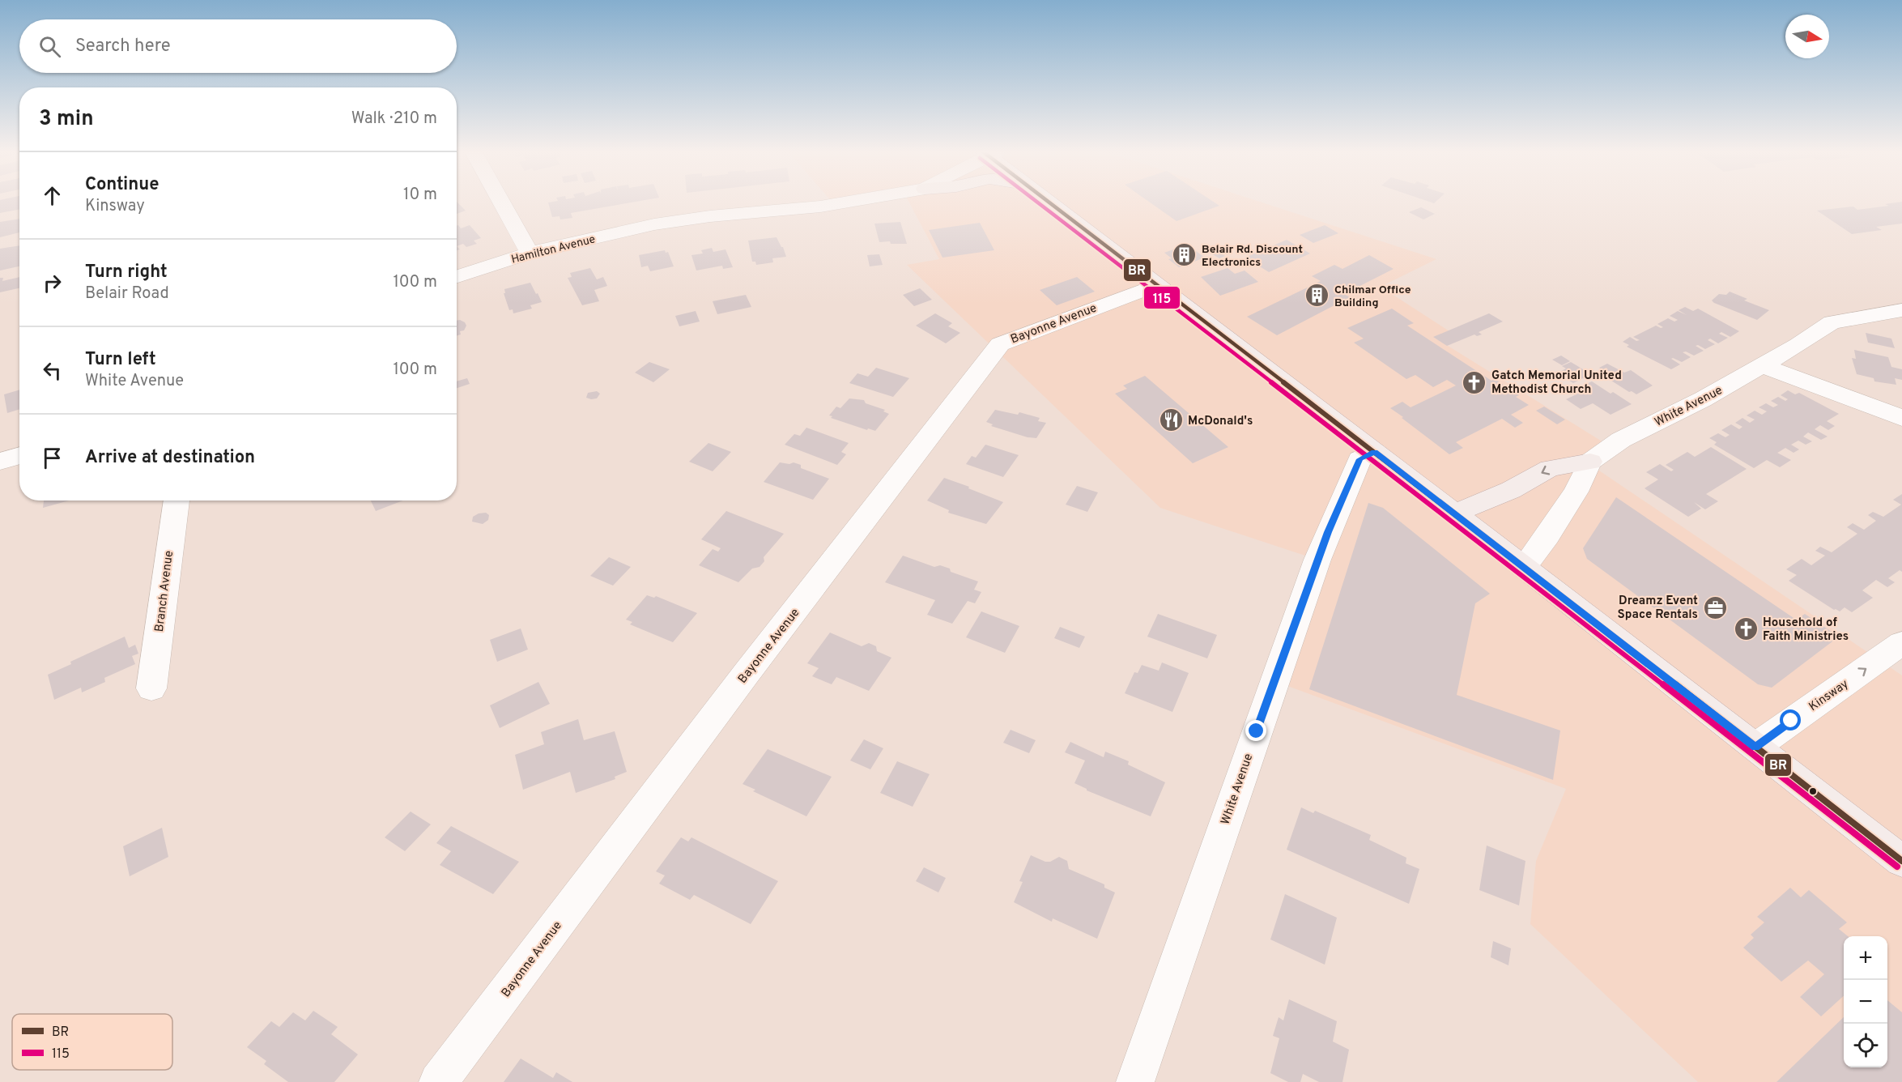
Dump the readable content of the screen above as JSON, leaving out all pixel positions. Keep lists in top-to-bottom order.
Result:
{
  "streets": {
    "street": [
      "Hamilton Avenue",
      "Bayonne Avenue",
      "White Avenue",
      "Branch Avenue",
      "Kinsway"
    ]
  },
  "one_way": ["Kinsway"],
  "places": {
    "building": ["Belair Rd. Discount Electronics", "Chilmar Office Building"],
    "church": ["Gatch Memorial United Methodist Church", "Household of Faith Ministries"],
    "restaurant": ["McDonald's"],
    "office": ["Dreamz Event Space Rentals"]
  },
  "lines": ["transit line BR", "transit line 115"],
  "legend": ["BR", "115"],
  "north": "right",
  "page": {
    "search": "Search here",
    "heading": ["3 min", "Walk · 210 m"],
    "list": [
      ["Continue", "Kinsway", "10 m"],
      ["Turn right", "Belair Road", "100 m"],
      ["Turn left", "White Avenue", "100 m"],
      "Arrive at destination"
    ],
    "map_buttons": ["+", "−"]
  }
}
